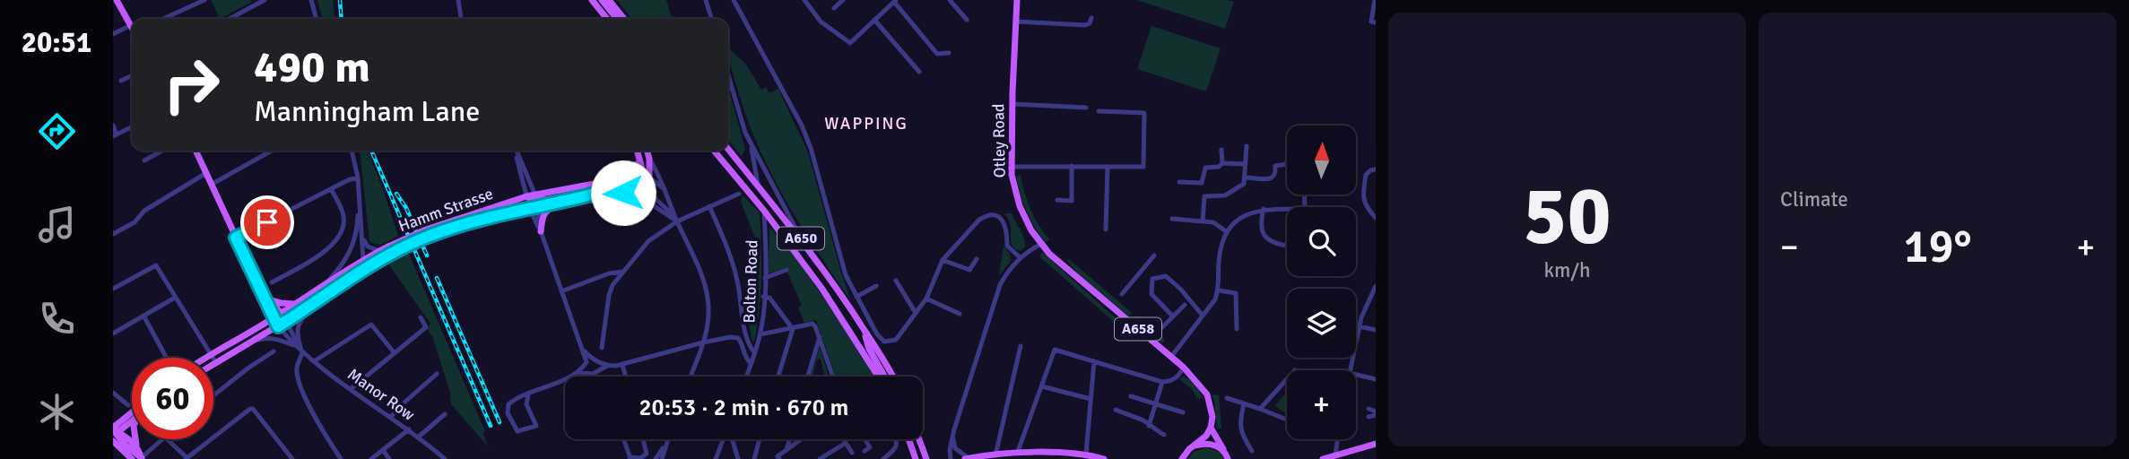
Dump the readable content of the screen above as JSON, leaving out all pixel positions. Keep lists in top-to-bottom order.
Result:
{
  "streets": {
    "main road": [
      "Otley Road",
      "Hamm Strasse",
      "A650",
      "A658"
    ],
    "street": ["Bolton Road", "Manor Row"]
  },
  "crossings": [
    ["Otley Road", "A658"],
    ["Hamm Strasse", "Manor Row"],
    ["A650", "Bolton Road"]
  ],
  "districts": ["WAPPING"],
  "north": "top",
  "page": {
    "tabs": "20:51",
    "tile": [
      ["50", "km/h"],
      "Climate"
    ],
    "turn": ["490 m", "Manningham Lane"],
    "map_buttons": "+",
    "heat": ["−", "19°", "+"],
    "limit": "60",
    "trip": "20:53 · 2 min · 670 m"
  }
}
